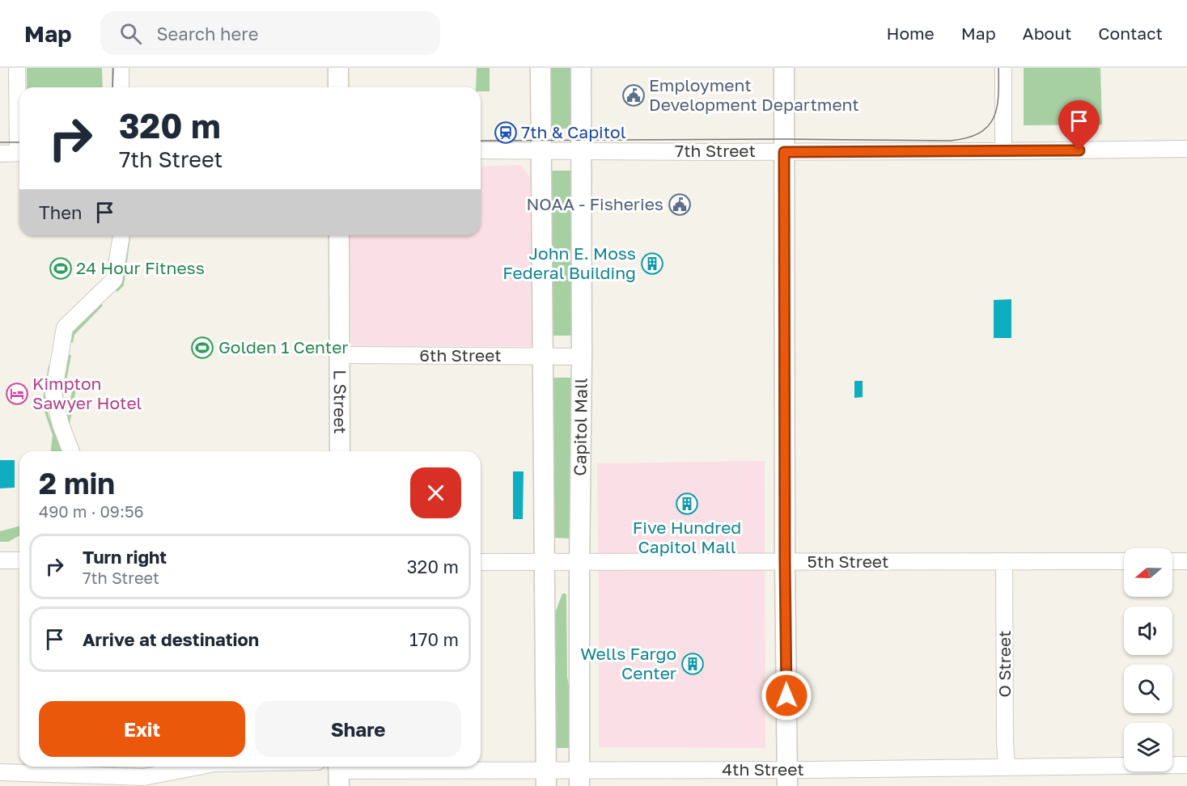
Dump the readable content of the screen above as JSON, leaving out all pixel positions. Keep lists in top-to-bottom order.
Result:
{
  "streets": {
    "main road": ["L Street", "Capitol Mall"],
    "street": [
      "7th Street",
      "6th Street",
      "5th Street",
      "O Street",
      "4th Street"
    ]
  },
  "crossings": [
    ["7th Street", "Capitol Mall"],
    ["6th Street", "L Street"],
    ["6th Street", "Capitol Mall"],
    ["Capitol Mall", "5th Street"],
    ["Capitol Mall", "4th Street"],
    ["5th Street", "O Street"],
    ["O Street", "4th Street"]
  ],
  "places": {
    "public building": ["Employment Development Department", "NOAA - Fisheries"],
    "station": ["7th & Capitol"],
    "building": ["John E. Moss Federal Building", "Five Hundred Capitol Mall", "Wells Fargo Center"],
    "sports": ["24 Hour Fitness", "Golden 1 Center"],
    "hotel": ["Kimpton Sawyer Hotel"]
  },
  "north": "left",
  "page": {
    "header": "Map",
    "search": "Search here",
    "nav": [
      "Home",
      "Map",
      "About",
      "Contact"
    ],
    "turn": ["320 m", "7th Street"],
    "then": "Then",
    "heading": ["2 min", "490 m · 09:56"],
    "list": [
      {
        "name": "Turn right",
        "note": "7th Street",
        "value": "320 m"
      },
      {
        "name": "Arrive at destination",
        "value": "170 m"
      }
    ],
    "buttons": ["Exit", "Share"]
  }
}
